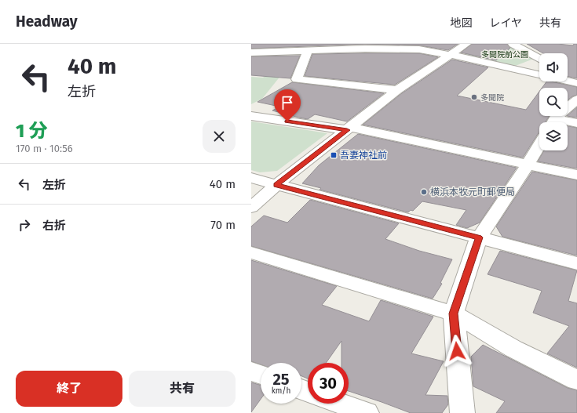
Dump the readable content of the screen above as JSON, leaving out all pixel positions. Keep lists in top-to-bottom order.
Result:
{
  "parks": ["多聞院前公園"],
  "places": {
    "other": ["多聞院", "横浜本牧元町郵便局"],
    "transit": ["吾妻神社前"]
  },
  "page": {
    "header": "Headway",
    "nav": ["地図", "レイヤ", "共有"],
    "turn": ["40 m", "左折"],
    "heading": ["1 分", "170 m · 10:56"],
    "list": [
      {
        "name": "左折",
        "value": "40 m"
      },
      {
        "name": "右折",
        "value": "70 m"
      }
    ],
    "speed": "25 km/h",
    "limit": "30",
    "buttons": ["終了", "共有"]
  }
}
